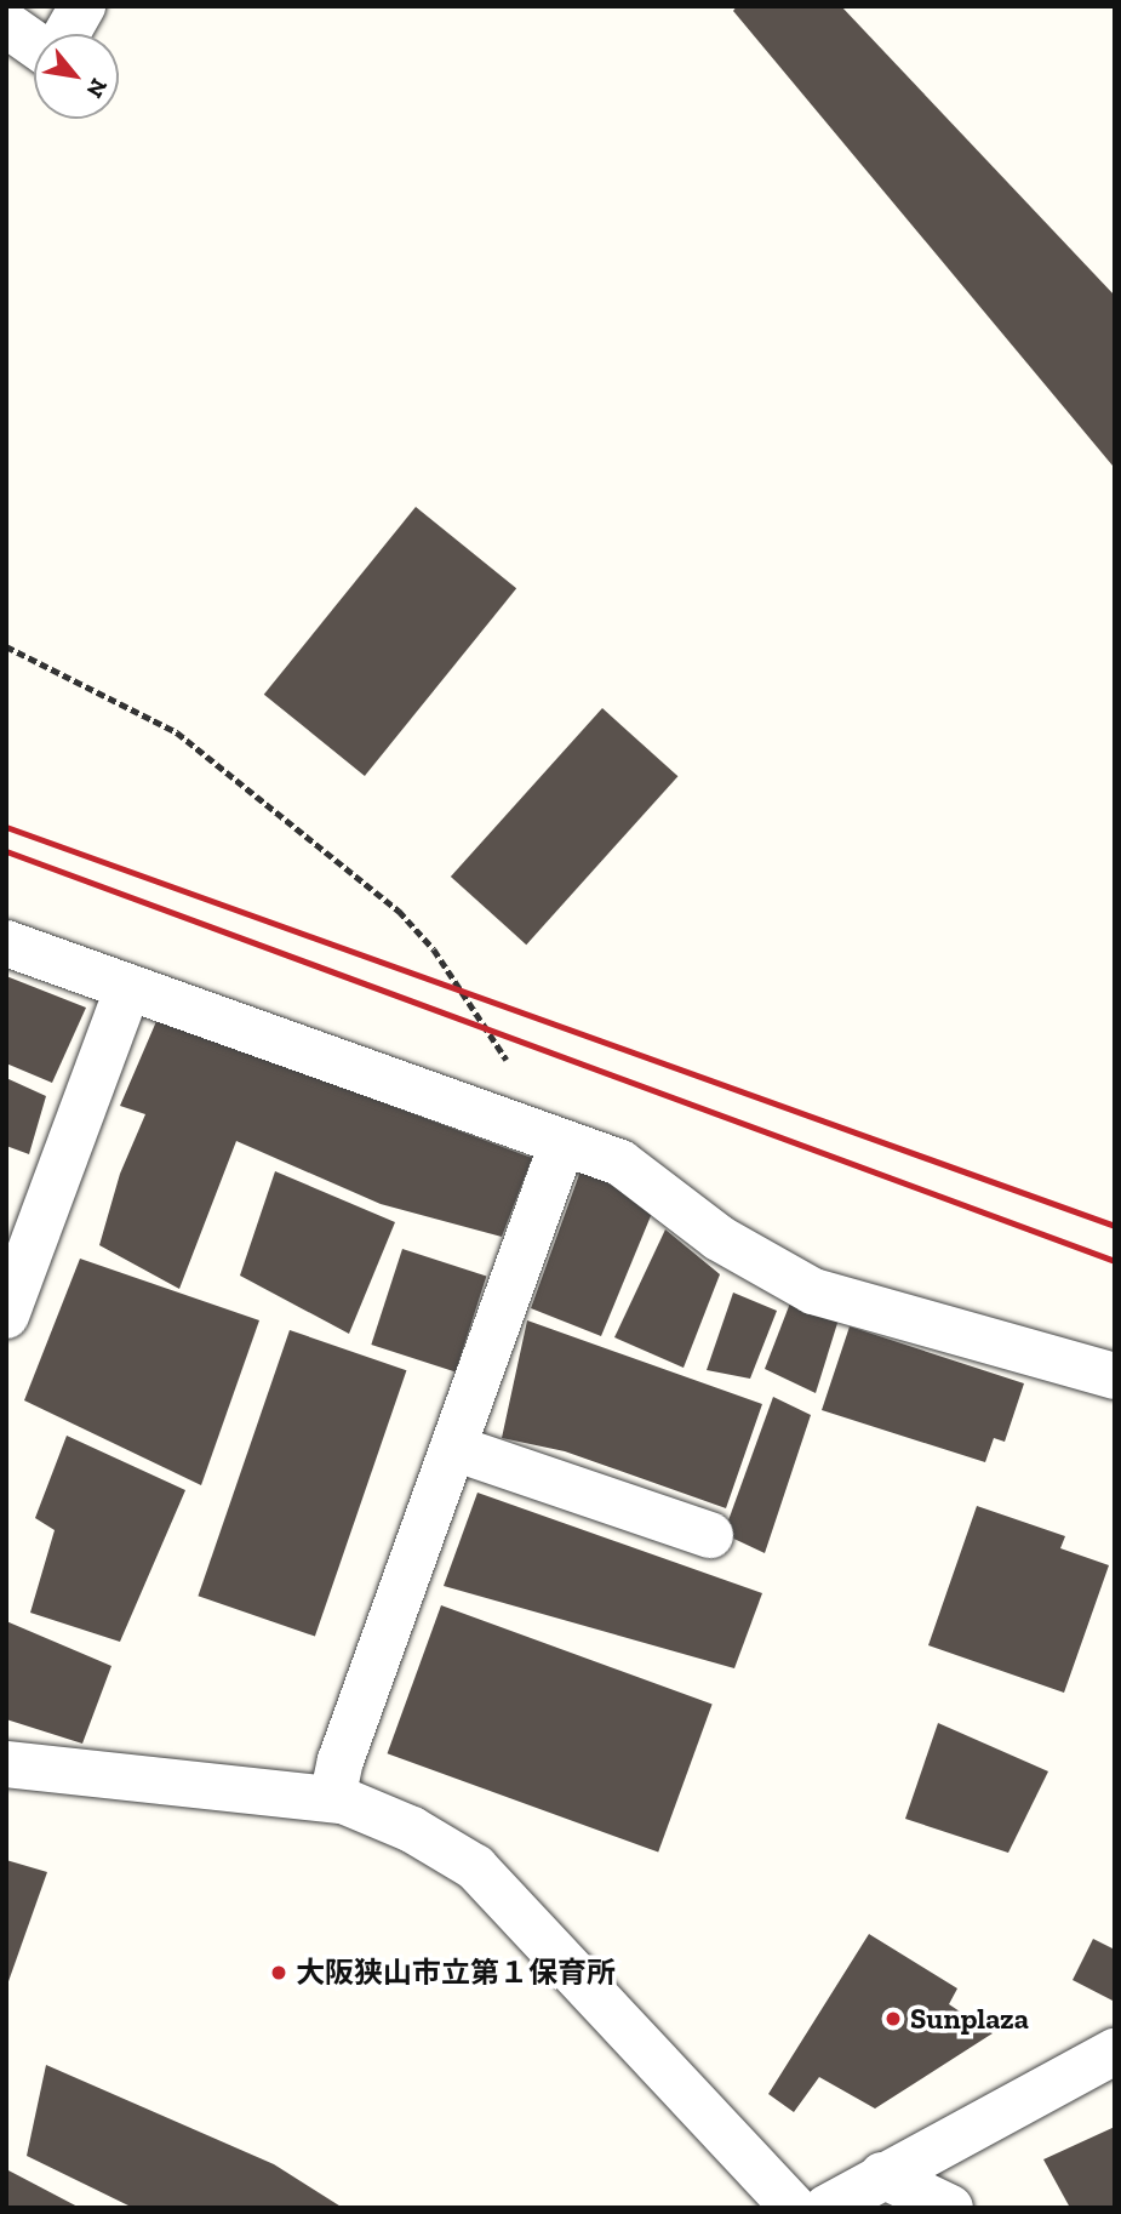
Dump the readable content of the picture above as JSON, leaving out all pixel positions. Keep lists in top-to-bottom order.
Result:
{
  "places": ["大阪狭山市立第１保育所", "Sunplaza"],
  "north": "bottom right"
}
